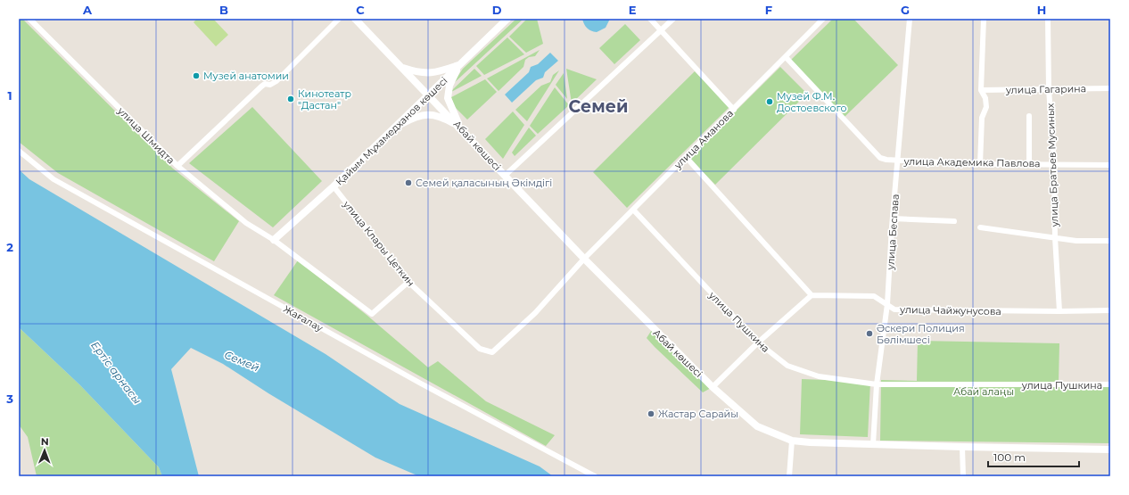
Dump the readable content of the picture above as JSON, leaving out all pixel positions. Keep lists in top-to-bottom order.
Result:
{
  "streets": {
    "main road": ["Қайым Мұхамедханов көшесі", "Абай көшесі"],
    "street": [
      "улица Гагарина",
      "улица Шмидта",
      "улица Аманова",
      "улица Академика Павлова",
      "улица Братьев Мусиных",
      "улица Беспава",
      "улица Клары Цеткин",
      "улица Чайжунусова",
      "Жағалау",
      "улица Пушкина"
    ]
  },
  "crossings": [
    ["улица Гагарина", "улица Братьев Мусиных"],
    ["Қайым Мұхамедханов көшесі", "улица Шмидта"],
    ["Қайым Мұхамедханов көшесі", "Абай көшесі"],
    ["Қайым Мұхамедханов көшесі", "улица Клары Цеткин"],
    ["улица Шмидта", "улица Клары Цеткин"],
    ["улица Аманова", "Абай көшесі"],
    ["улица Аманова", "улица Академика Павлова"],
    ["улица Аманова", "улица Клары Цеткин"],
    ["улица Аманова", "улица Пушкина"],
    ["Абай көшесі", "улица Беспава"],
    ["улица Академика Павлова", "улица Братьев Мусиных"],
    ["улица Академика Павлова", "улица Беспава"],
    ["улица Братьев Мусиных", "улица Чайжунусова"],
    ["улица Беспава", "улица Чайжунусова"],
    ["улица Беспава", "улица Пушкина"]
  ],
  "districts": ["Семей"],
  "water": ["Семей", "Ертіс арнасы"],
  "parks": ["Абай алаңы"],
  "places": [
    "Музей анатомии",
    "Кинотеатр \"Дастан\"",
    "Музей Ф.М. Достоевского",
    "Семей қаласының Әкімдігі",
    "Әскери Полиция Бөлімшесі",
    "Жастар Сарайы"
  ],
  "scale_bar": "100 m",
  "north": "top",
  "grid": {
    "columns": [
      "A",
      "B",
      "C",
      "D",
      "E",
      "F",
      "G",
      "H"
    ],
    "rows": ["1", "2", "3"]
  }
}
